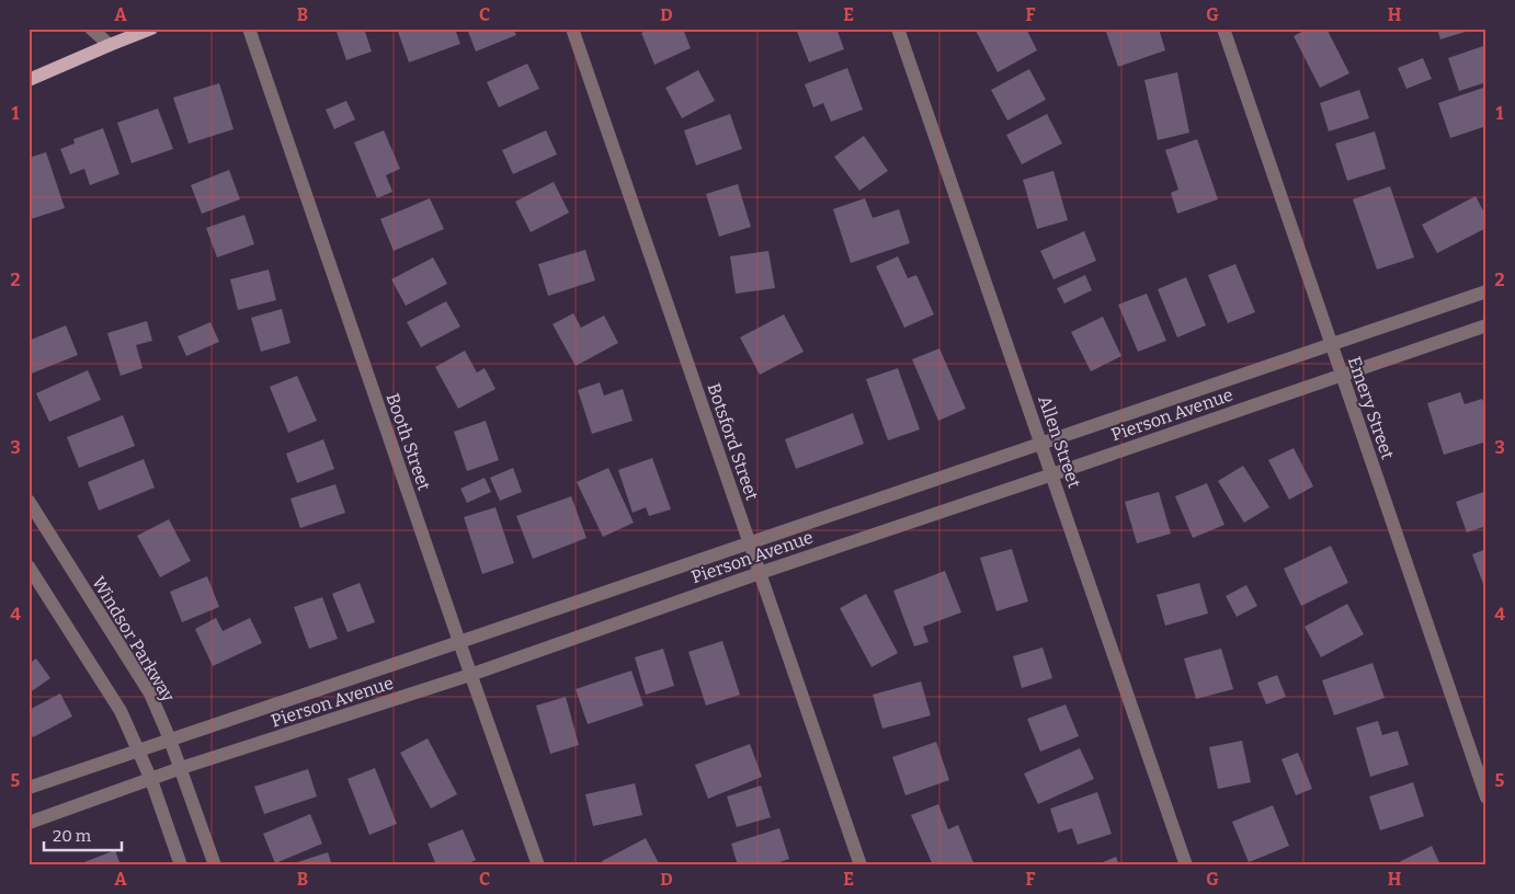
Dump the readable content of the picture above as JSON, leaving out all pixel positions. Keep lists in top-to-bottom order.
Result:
{
  "streets": {
    "street": [
      "Emery Street",
      "Pierson Avenue",
      "Booth Street",
      "Botsford Street",
      "Allen Street",
      "Windsor Parkway"
    ]
  },
  "crossings": [
    ["Emery Street", "Pierson Avenue"],
    ["Pierson Avenue", "Booth Street"],
    ["Pierson Avenue", "Botsford Street"],
    ["Pierson Avenue", "Allen Street"],
    ["Pierson Avenue", "Windsor Parkway"]
  ],
  "scale_bar": "20 m",
  "grid": {
    "columns": [
      "A",
      "B",
      "C",
      "D",
      "E",
      "F",
      "G",
      "H"
    ],
    "rows": [
      "1",
      "2",
      "3",
      "4",
      "5"
    ]
  }
}
